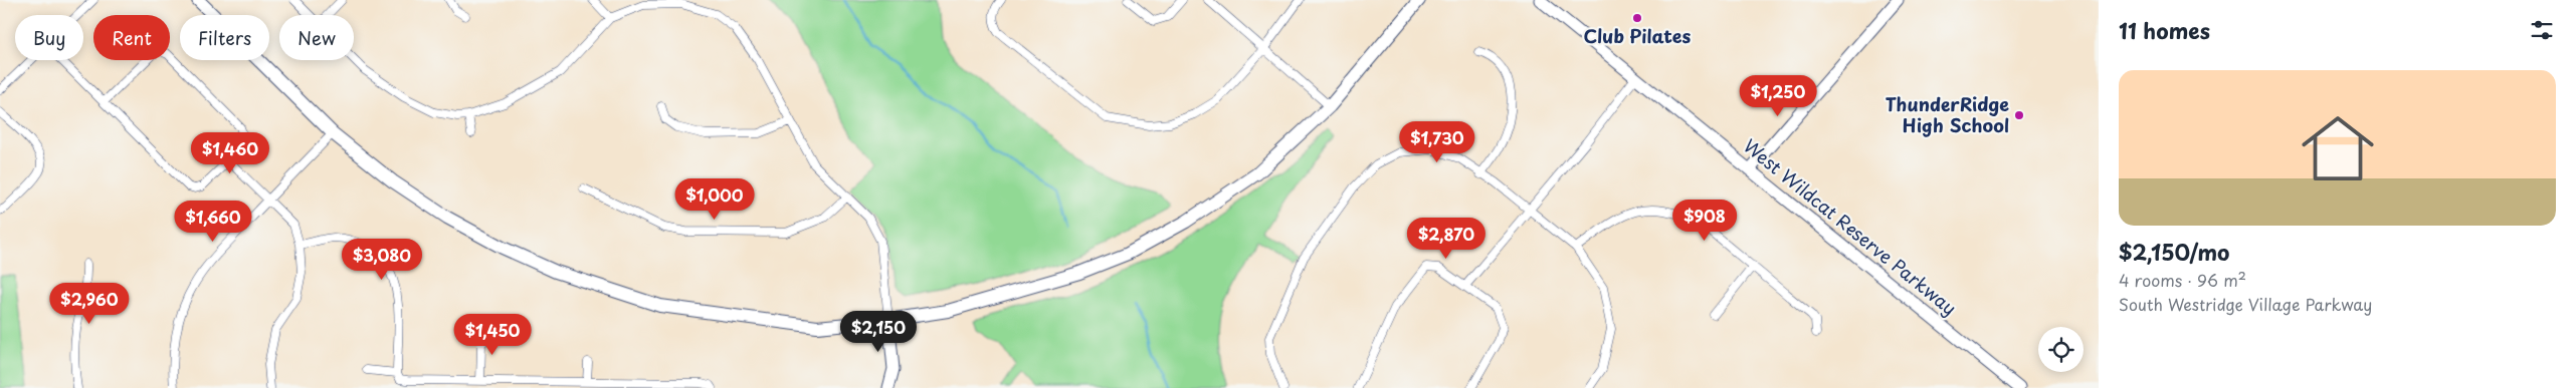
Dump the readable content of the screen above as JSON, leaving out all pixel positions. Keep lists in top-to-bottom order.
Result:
{
  "streets": {
    "main road": ["West Wildcat Reserve Parkway"]
  },
  "places": ["Club Pilates", "ThunderRidge High School"],
  "page": {
    "heading": "11 homes",
    "chip": [
      "Buy",
      "Rent",
      "Filters",
      "New"
    ],
    "list": [
      {
        "name": "$2,150/mo",
        "note": "4 rooms · 96 m² · South Westridge Village Parkway"
      }
    ],
    "price": [
      "$1,250",
      "$1,730",
      "$1,460",
      "$1,000",
      "$908",
      "$1,660",
      "$2,870",
      "$3,080",
      "$2,960",
      "$2,150",
      "$1,450"
    ]
  }
}
